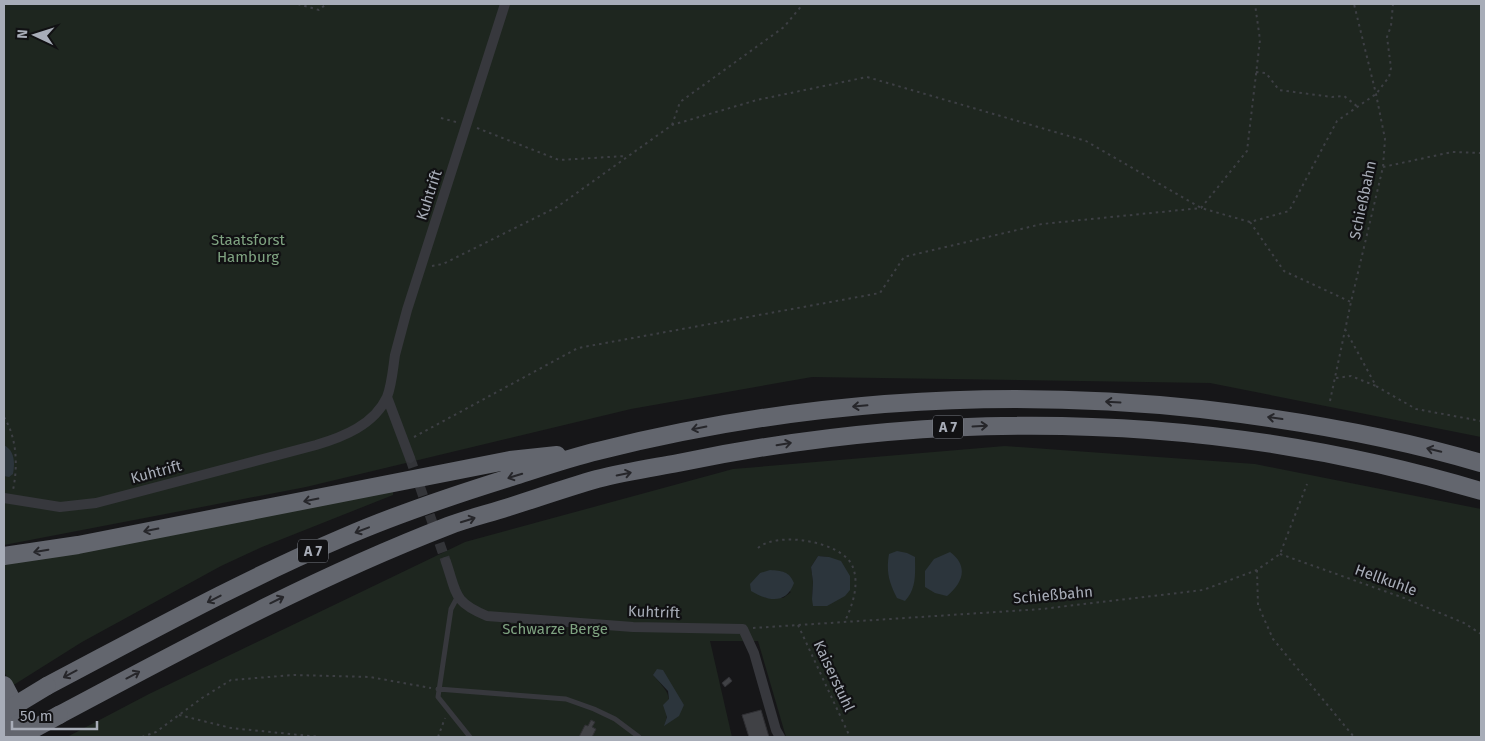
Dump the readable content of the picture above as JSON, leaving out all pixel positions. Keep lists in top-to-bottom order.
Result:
{
  "streets": {
    "highway": ["A 7"],
    "street": ["Kuhtrift"],
    "path": ["Schießbahn", "Hellkuhle", "Kaiserstuhl"]
  },
  "crossings": [
    ["Kuhtrift", "Schießbahn"],
    ["Schießbahn", "Hellkuhle"],
    ["Schießbahn", "Kaiserstuhl"]
  ],
  "parks": ["Staatsforst Hamburg", "Schwarze Berge"],
  "scale_bar": "50 m",
  "north": "left"
}
